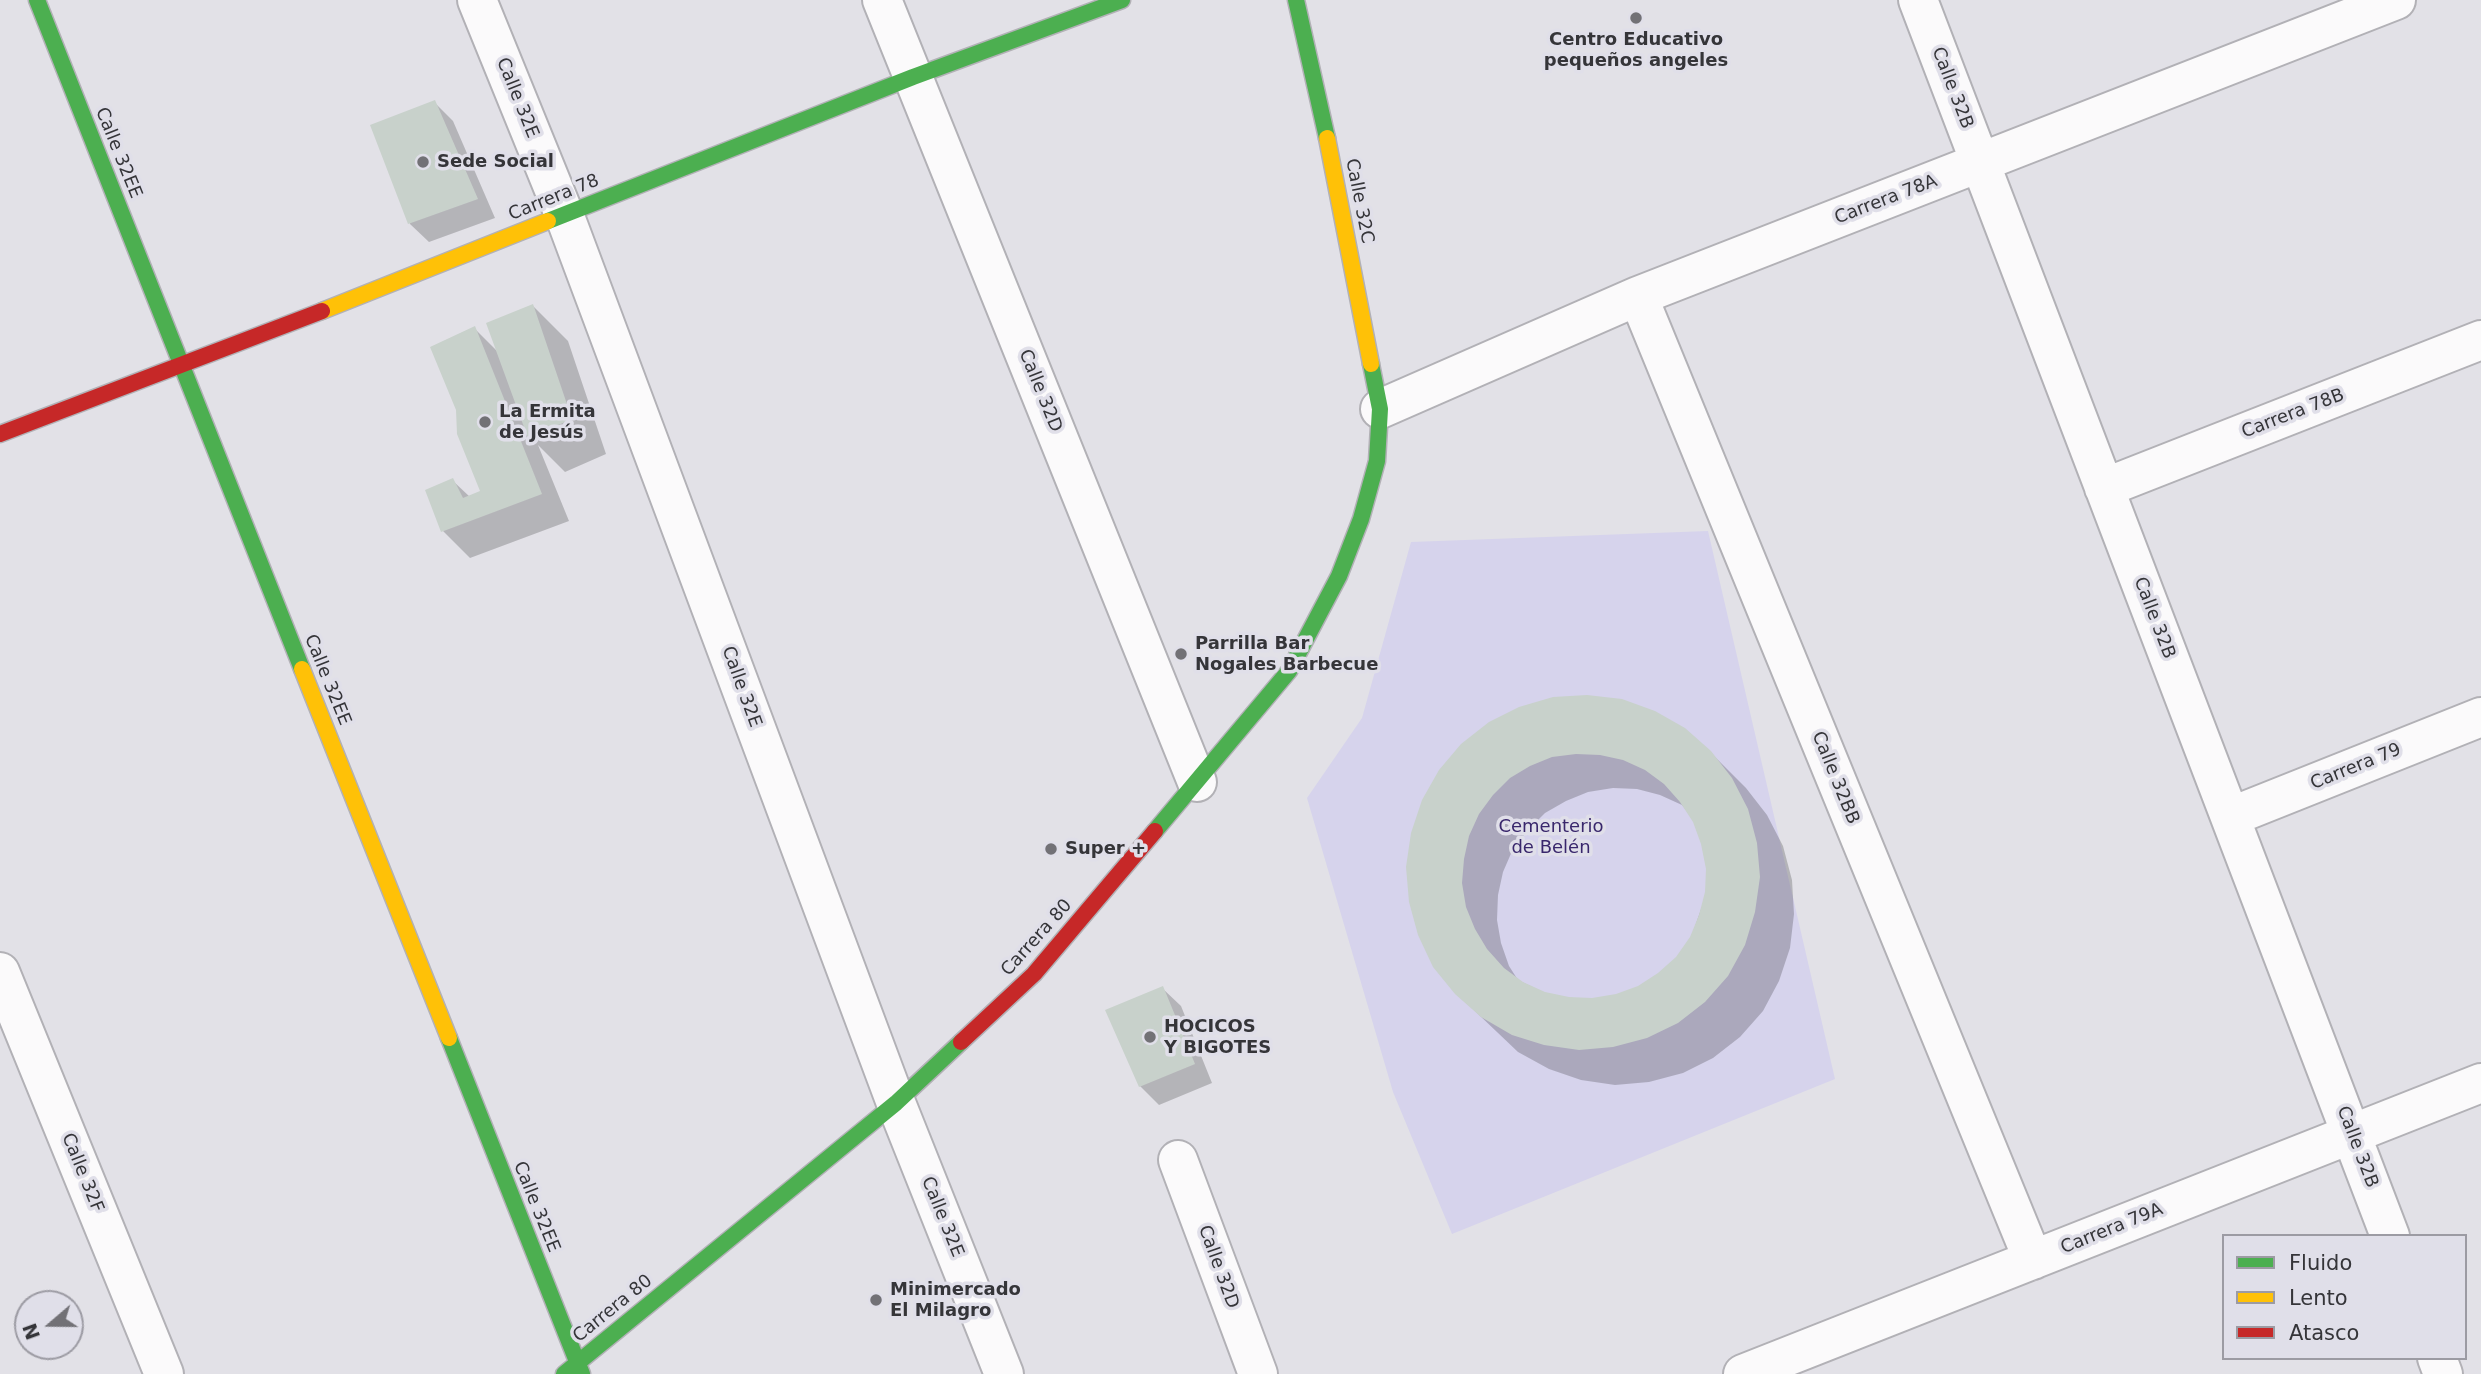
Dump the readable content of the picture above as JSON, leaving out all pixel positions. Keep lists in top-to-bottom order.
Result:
{
  "streets": {
    "street": [
      "Calle 32B",
      "Calle 32E",
      "Calle 32EE",
      "Carrera 78",
      "Carrera 78A",
      "Calle 32C",
      "Calle 32D",
      "Carrera 78B",
      "Carrera 79",
      "Calle 32BB",
      "Carrera 80",
      "Calle 32F",
      "Carrera 79A"
    ]
  },
  "crossings": [
    ["Calle 32B", "Carrera 78A"],
    ["Calle 32B", "Carrera 78B"],
    ["Calle 32B", "Carrera 79"],
    ["Calle 32B", "Carrera 79A"],
    ["Calle 32E", "Carrera 78"],
    ["Calle 32E", "Carrera 80"],
    ["Calle 32EE", "Carrera 78"],
    ["Calle 32EE", "Carrera 80"],
    ["Carrera 78", "Calle 32D"],
    ["Carrera 78A", "Calle 32C"],
    ["Carrera 78A", "Calle 32BB"],
    ["Carrera 78A", "Carrera 80"],
    ["Calle 32C", "Carrera 80"],
    ["Calle 32D", "Carrera 80"],
    ["Calle 32BB", "Carrera 79A"]
  ],
  "parks": ["Cementerio de Belén"],
  "places": [
    "Centro Educativo pequeños angeles",
    "Sede Social",
    "La Ermita de Jesús",
    "Parrilla Bar Nogales Barbecue",
    "Super +",
    "HOCICOS Y BIGOTES",
    "Minimercado El Milagro"
  ],
  "legend": ["Fluido", "Lento", "Atasco"],
  "north": "left"
}
